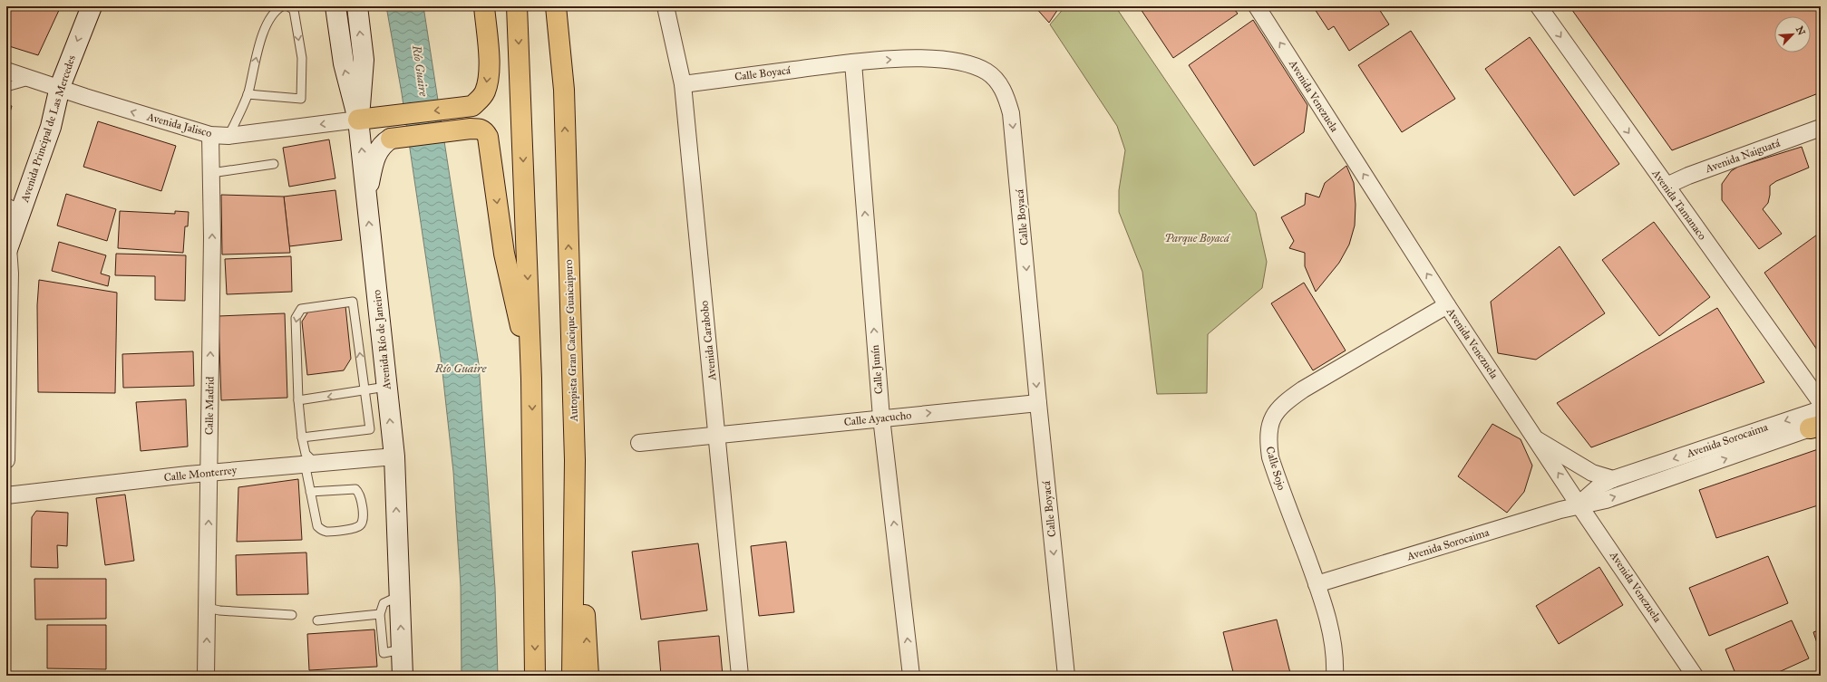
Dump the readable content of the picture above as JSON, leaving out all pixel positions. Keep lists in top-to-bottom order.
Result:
{
  "streets": {
    "highway": ["Autopista Gran Cacique Guaicaipuro"],
    "street": [
      "Calle Boyacá",
      "Avenida Venezuela",
      "Avenida Jalisco",
      "Avenida Principal de Las Mercedes",
      "Avenida Naiguatá",
      "Avenida Tamanaco",
      "Avenida Río de Janeiro",
      "Avenida Carabobo",
      "Calle Junín",
      "Calle Madrid",
      "Calle Ayacucho",
      "Avenida Sorocaima",
      "Calle Sojo",
      "Calle Monterrey"
    ]
  },
  "crossings": [
    ["Calle Boyacá", "Avenida Carabobo"],
    ["Calle Boyacá", "Calle Junín"],
    ["Calle Boyacá", "Calle Ayacucho"],
    ["Avenida Venezuela", "Avenida Sorocaima"],
    ["Avenida Venezuela", "Calle Sojo"],
    ["Avenida Jalisco", "Avenida Principal de Las Mercedes"],
    ["Avenida Jalisco", "Avenida Río de Janeiro"],
    ["Avenida Jalisco", "Calle Madrid"],
    ["Avenida Naiguatá", "Avenida Tamanaco"],
    ["Avenida Río de Janeiro", "Calle Monterrey"],
    ["Avenida Carabobo", "Calle Ayacucho"],
    ["Calle Junín", "Calle Ayacucho"],
    ["Calle Madrid", "Calle Monterrey"],
    ["Avenida Sorocaima", "Calle Sojo"]
  ],
  "one_way": [
    "Calle Boyacá",
    "Avenida Venezuela",
    "Avenida Jalisco",
    "Avenida Tamanaco",
    "Avenida Río de Janeiro",
    "Calle Junín",
    "Calle Madrid",
    "Calle Ayacucho"
  ],
  "water": ["Río Guaire"],
  "parks": ["Parque Boyacá"],
  "north": "top right"
}
